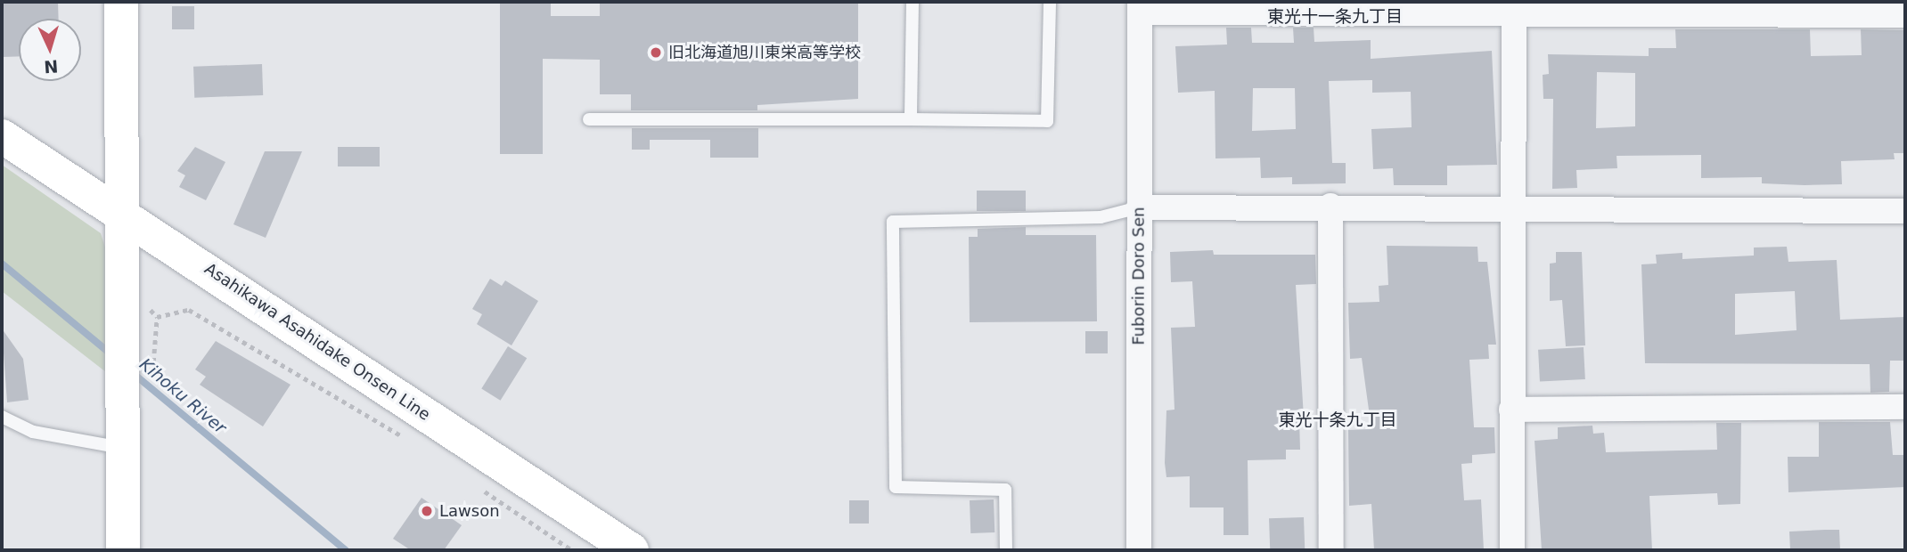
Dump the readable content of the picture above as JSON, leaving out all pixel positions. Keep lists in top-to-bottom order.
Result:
{
  "streets": {
    "main road": ["Asahikawa Asahidake Onsen Line"],
    "street": ["Fuborin Doro Sen"]
  },
  "districts": ["東光十一条九丁目", "東光十条九丁目"],
  "water": ["Kihoku River"],
  "places": ["旧北海道旭川東栄高等学校", "Lawson"],
  "north": "bottom"
}
